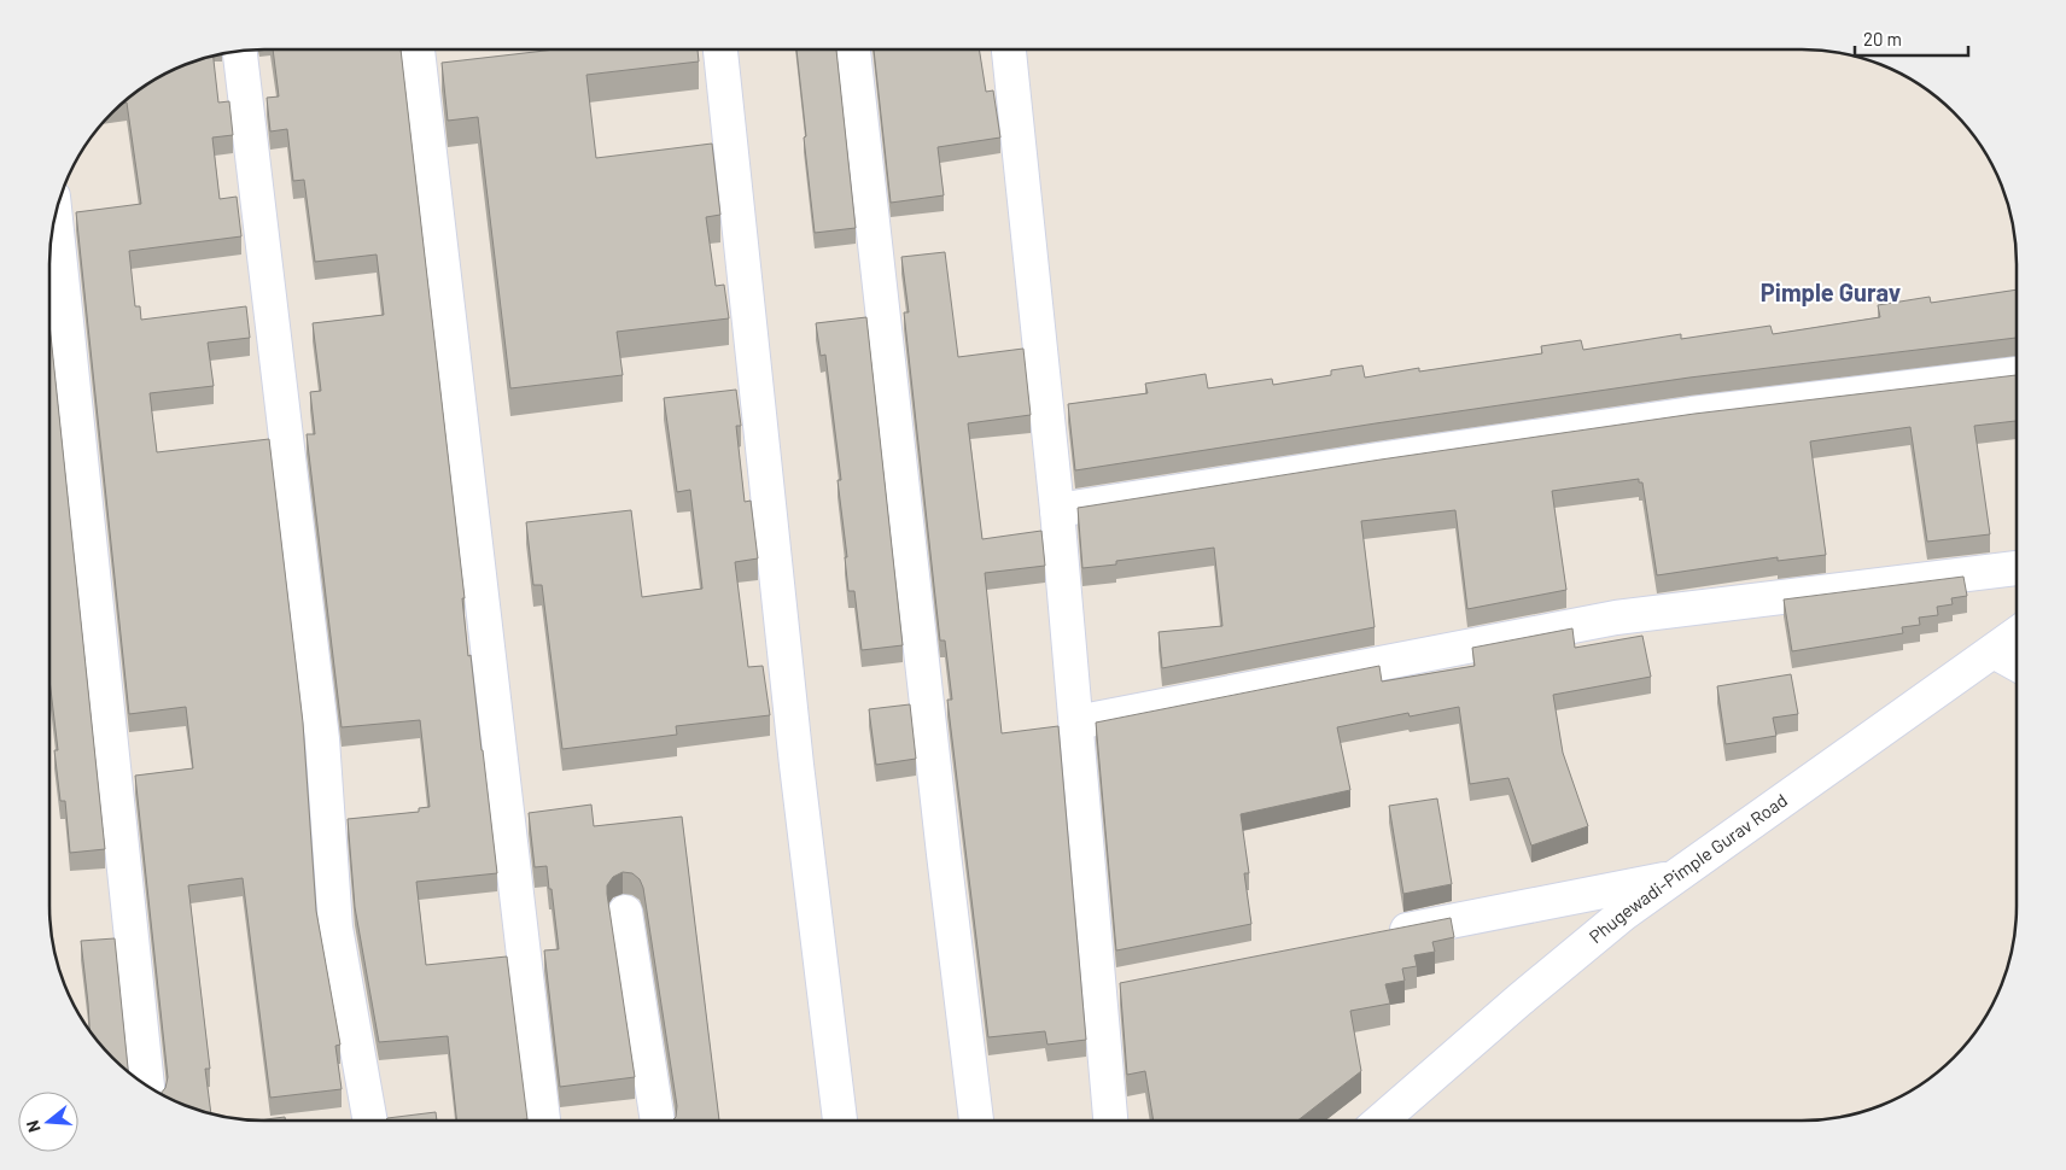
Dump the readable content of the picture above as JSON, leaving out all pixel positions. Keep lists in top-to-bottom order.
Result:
{
  "streets": {
    "street": ["Phugewadi-Pimple Gurav Road"]
  },
  "districts": ["Pimple Gurav"],
  "scale_bar": "20 m",
  "north": "left"
}
